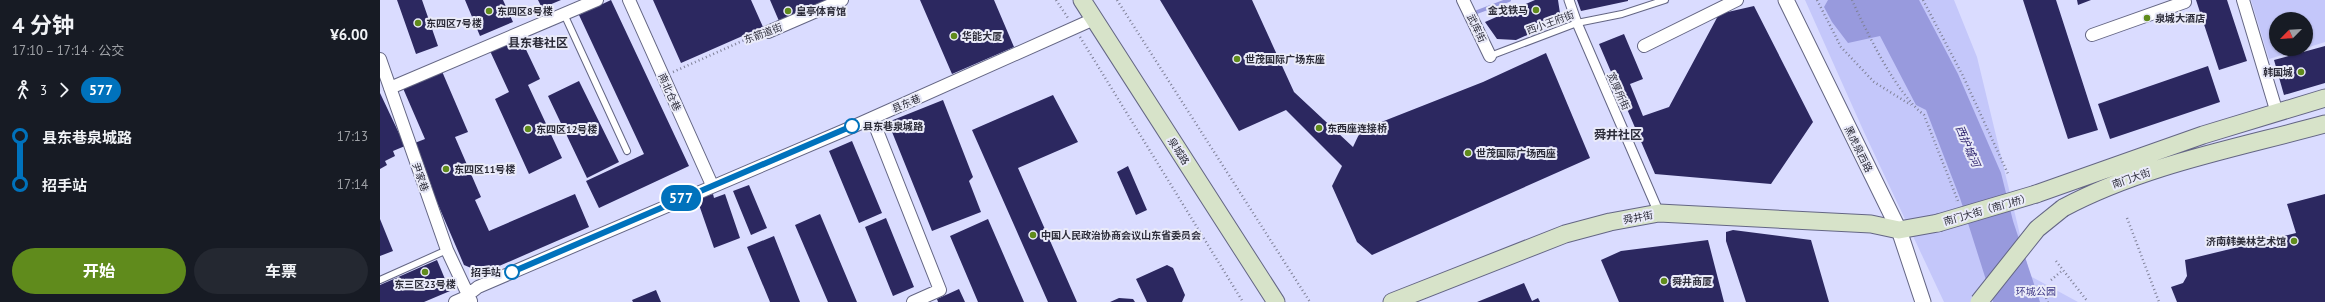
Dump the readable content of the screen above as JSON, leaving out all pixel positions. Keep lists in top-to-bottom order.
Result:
{
  "streets": {
    "main road": [
      "泉城路",
      "南门大街",
      "南门大街（南门桥）",
      "舜井街"
    ],
    "street": [
      "武库街",
      "东箭道街",
      "宽厚所街",
      "南北仓巷",
      "县东巷",
      "黑虎泉西路",
      "尹家巷"
    ],
    "lane": ["西小王府街"]
  },
  "crossings": [
    ["西小王府街", "武库街"],
    ["西小王府街", "宽厚所街"],
    ["东箭道街", "南北仓巷"],
    ["宽厚所街", "舜井街"],
    ["南北仓巷", "县东巷"],
    ["县东巷", "泉城路"],
    ["县东巷", "尹家巷"],
    ["黑虎泉西路", "南门大街（南门桥）"],
    ["黑虎泉西路", "舜井街"],
    ["南门大街", "南门大街（南门桥）"],
    ["南门大街（南门桥）", "舜井街"]
  ],
  "districts": ["县东巷社区", "舜井社区"],
  "water": ["西护城河"],
  "parks": ["环城公园"],
  "places": [
    "金戈铁马",
    "东四区8号楼",
    "皇亭体育馆",
    "泉城大酒店",
    "东四区7号楼",
    "华能大厦",
    "世茂国际广场东座",
    "韩国城",
    "县东巷泉城路",
    "东西座连接桥",
    "东四区12号楼",
    "世茂国际广场西座",
    "东四区11号楼",
    "中国人民政治协商会议山东省委员会",
    "济南韩美林艺术馆",
    "东三区23号楼",
    "招手站",
    "舜井商厦"
  ],
  "lines": ["bus line 577"],
  "north": "bottom left",
  "page": {
    "heading": ["4 分钟", "17:10 – 17:14 · 公交", "¥6.00"],
    "on_map": "577",
    "legs": ["3", "577"],
    "list": [
      {
        "name": "县东巷泉城路",
        "value": "17:13"
      },
      {
        "name": "招手站",
        "value": "17:14"
      }
    ],
    "buttons": ["开始", "车票"]
  }
}
